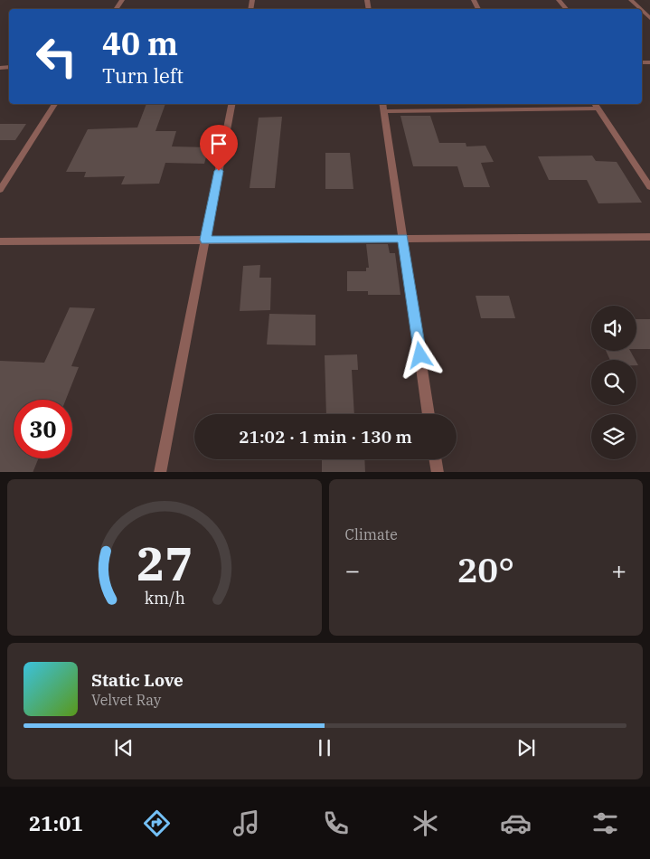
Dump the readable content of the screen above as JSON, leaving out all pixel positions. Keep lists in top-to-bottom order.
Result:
{
  "page": {
    "turn": ["40 m", "Turn left"],
    "limit": "30",
    "trip": "21:02 · 1 min · 130 m",
    "tile": "Climate",
    "heat": ["−", "20°", "+"],
    "song": ["Static Love", "Velvet Ray"],
    "tabs": "21:01",
    "gauge": ["27", "km/h"]
  }
}
